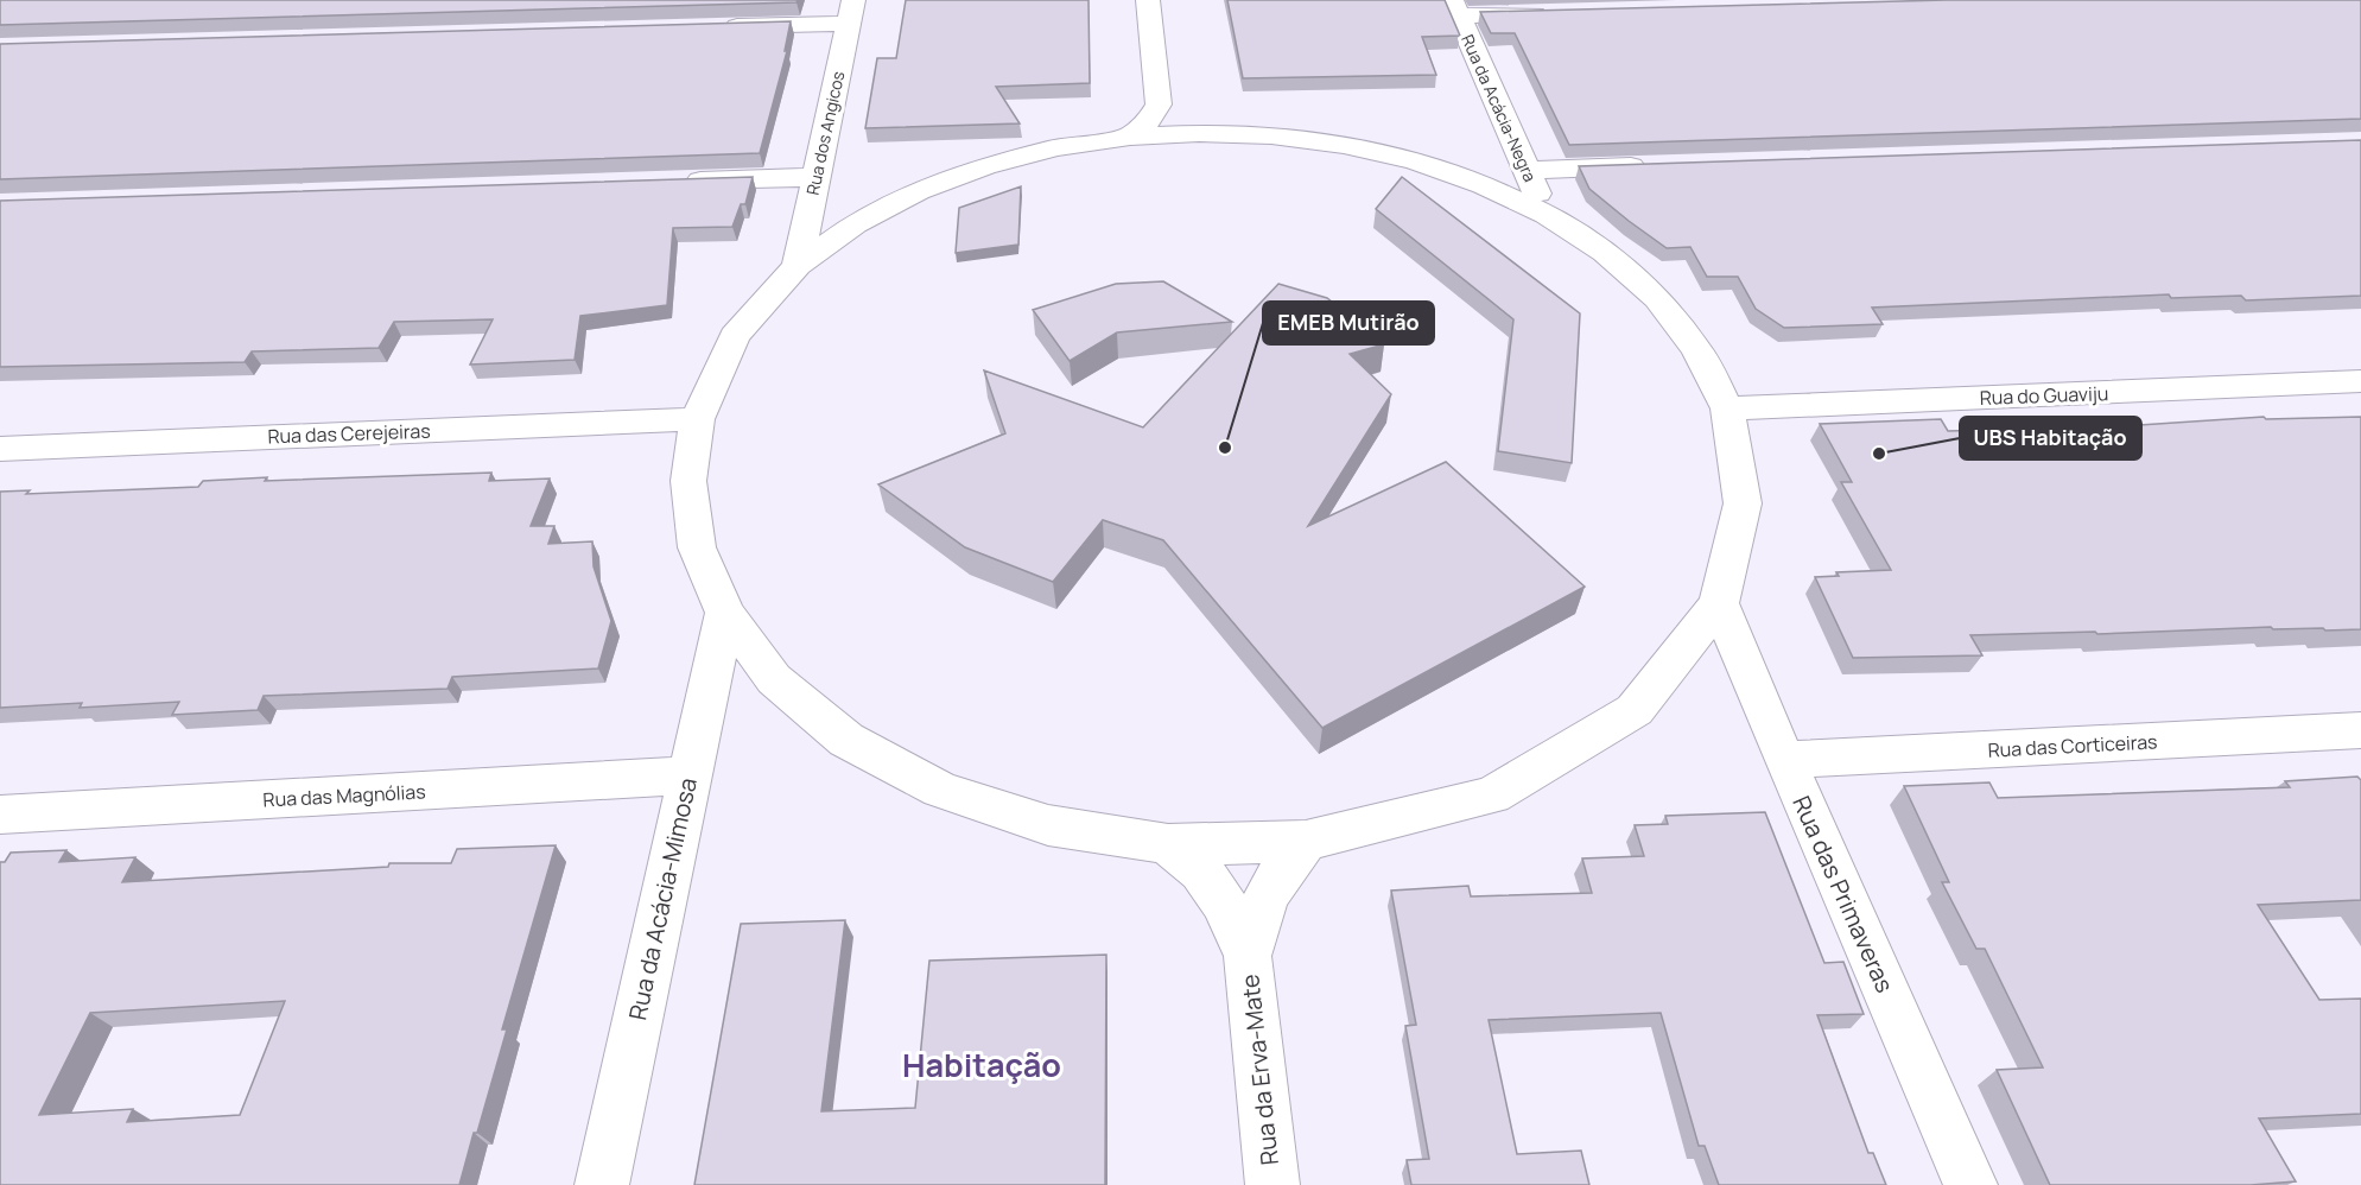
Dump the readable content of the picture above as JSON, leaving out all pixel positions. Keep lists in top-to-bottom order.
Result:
{
  "streets": {
    "street": [
      "Rua da Acácia-Negra",
      "Rua dos Angicos",
      "Rua do Guaviju",
      "Rua das Cerejeiras",
      "Rua das Corticeiras",
      "Rua das Magnólias",
      "Rua das Primaveras",
      "Rua da Acácia-Mimosa",
      "Rua da Erva-Mate"
    ]
  },
  "crossings": [
    ["Rua das Corticeiras", "Rua das Primaveras"],
    ["Rua das Magnólias", "Rua da Acácia-Mimosa"]
  ],
  "districts": ["Habitação"],
  "places": ["EMEB Mutirão", "UBS Habitação"]
}
